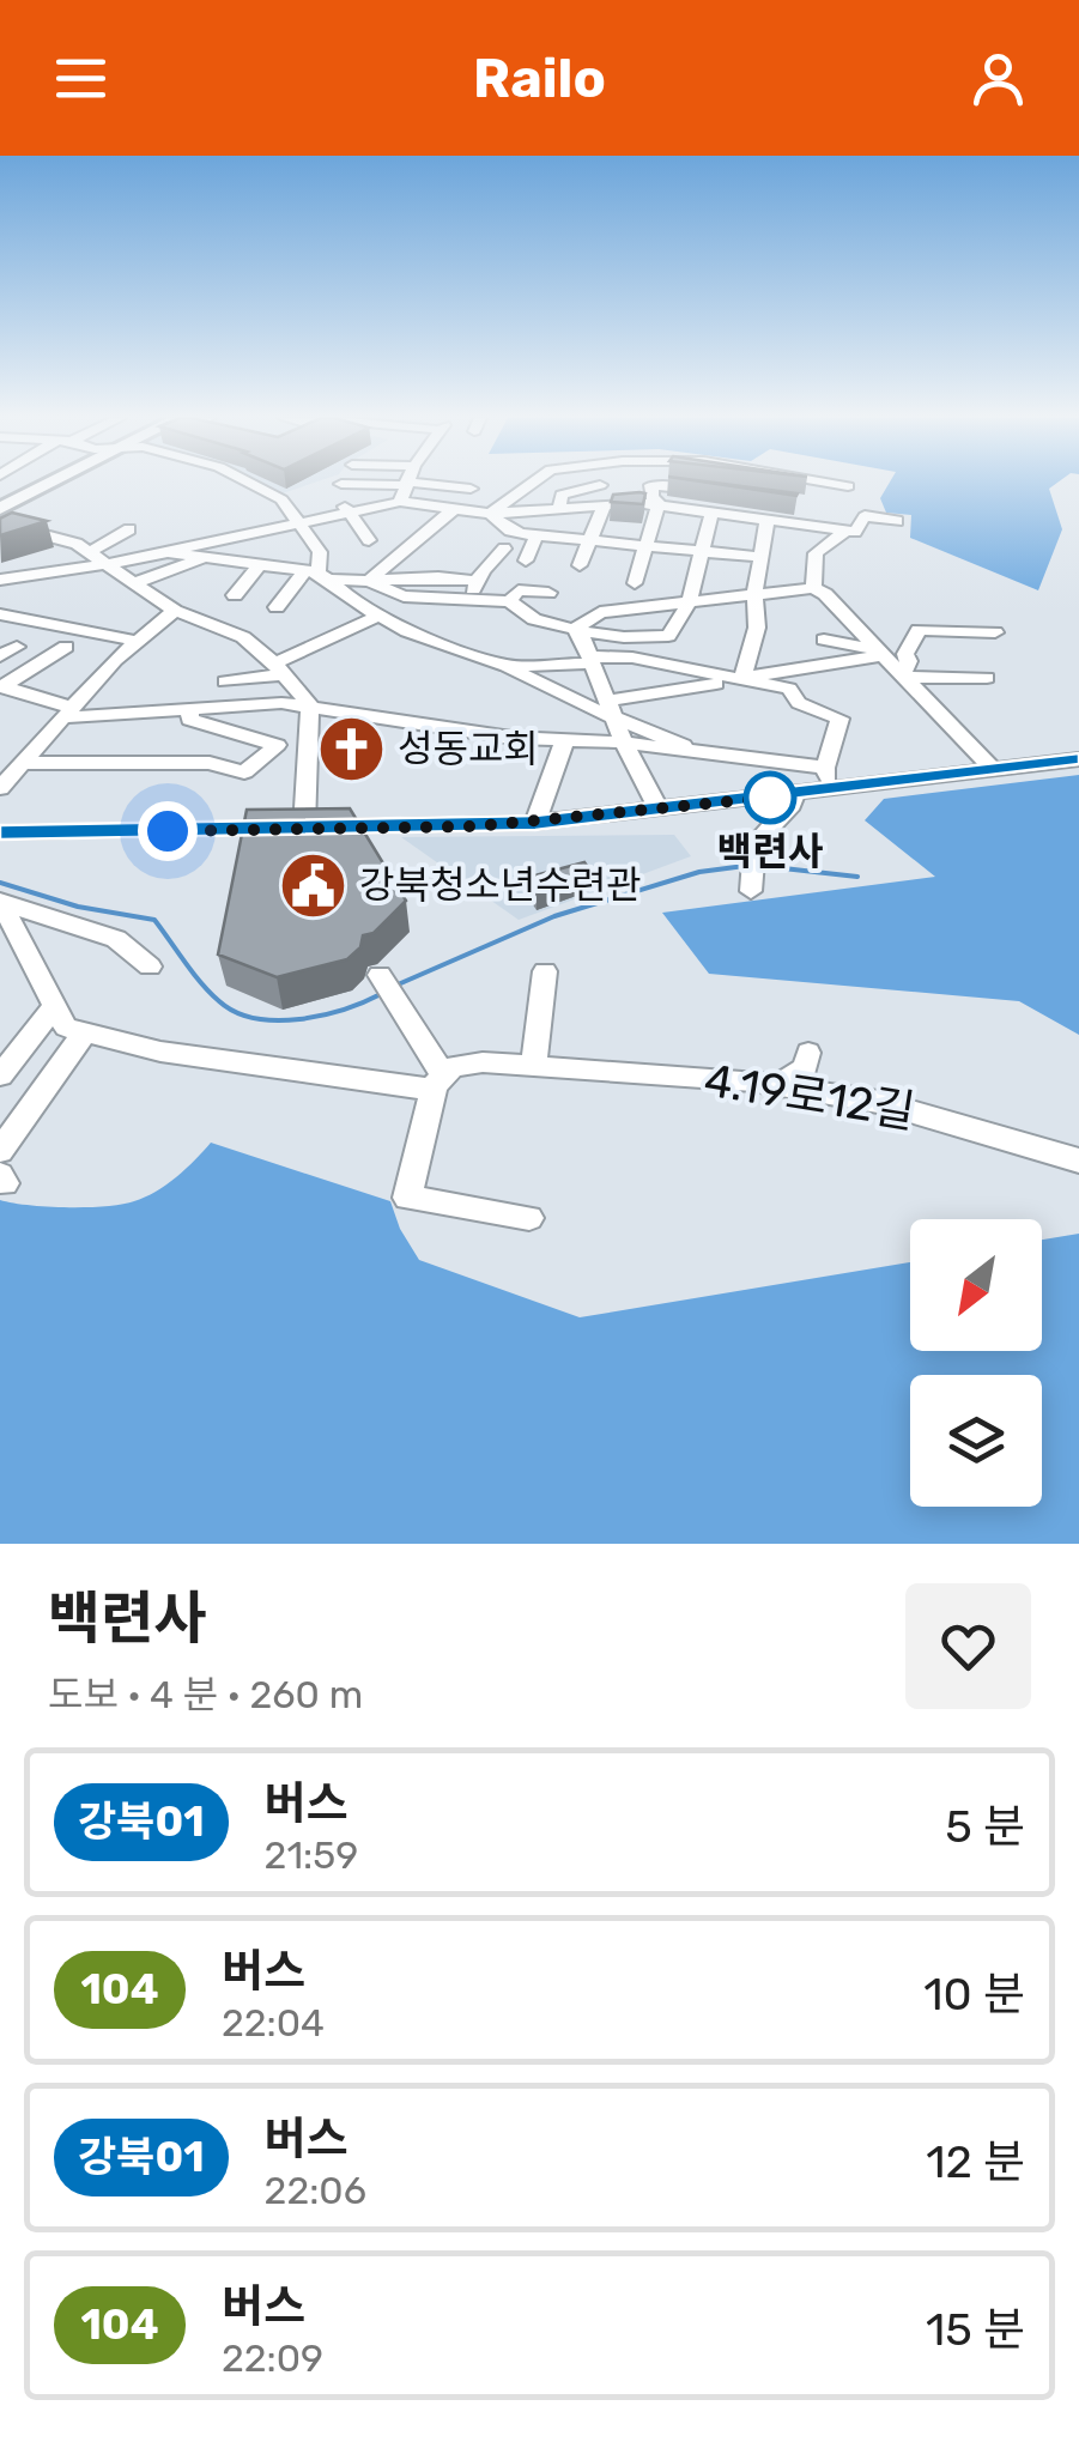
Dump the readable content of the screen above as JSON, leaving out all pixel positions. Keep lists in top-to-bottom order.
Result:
{
  "streets": {
    "street": ["4.19로12길"]
  },
  "places": {
    "church": ["성동교회"],
    "other": ["백련사"],
    "public building": ["강북청소년수련관"]
  },
  "lines": ["bus line 강북01"],
  "north": "bottom left",
  "page": {
    "header": "Railo",
    "heading": ["백련사", "도보 · 4 분 · 260 m"],
    "list": [
      {
        "mark": "강북01",
        "name": "버스",
        "note": "21:59",
        "value": "5 분"
      },
      {
        "mark": "104",
        "name": "버스",
        "note": "22:04",
        "value": "10 분"
      },
      {
        "mark": "강북01",
        "name": "버스",
        "note": "22:06",
        "value": "12 분"
      },
      {
        "mark": "104",
        "name": "버스",
        "note": "22:09",
        "value": "15 분"
      }
    ]
  }
}
